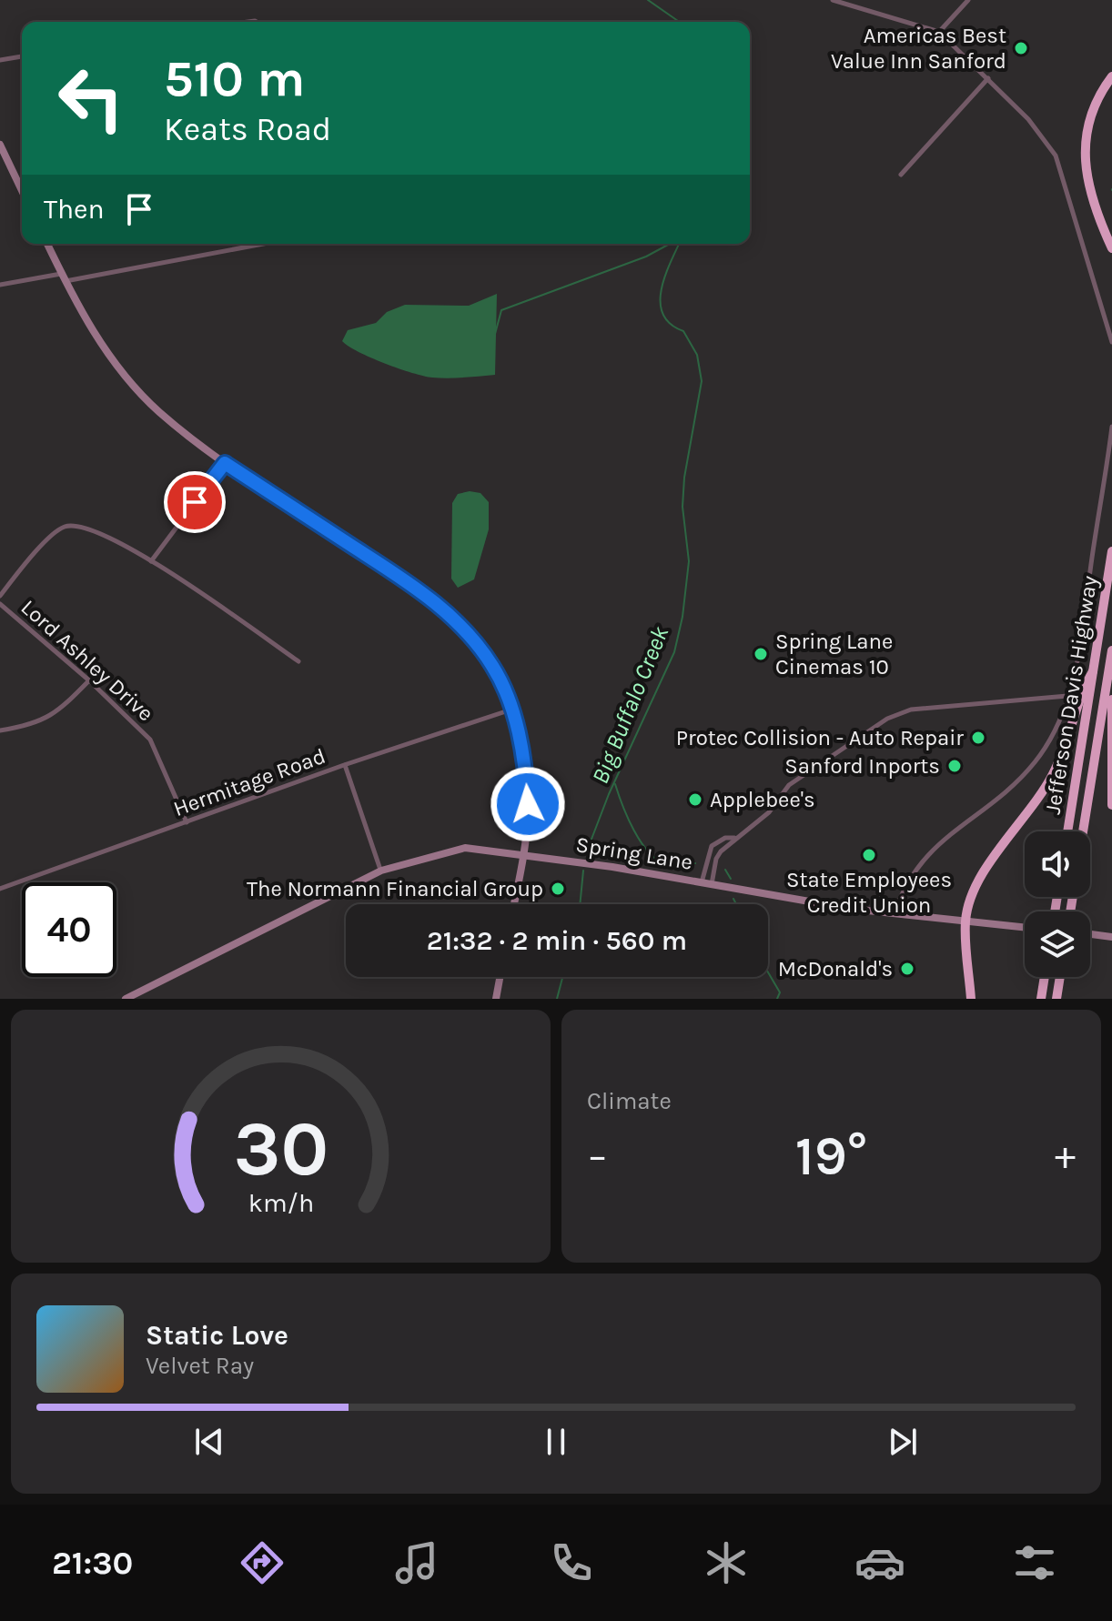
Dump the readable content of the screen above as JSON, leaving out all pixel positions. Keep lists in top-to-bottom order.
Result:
{
  "streets": {
    "highway": ["Jefferson Davis Highway"],
    "street": ["Lord Ashley Drive", "Hermitage Road", "Spring Lane"]
  },
  "crossings": [
    ["Lord Ashley Drive", "Hermitage Road"]
  ],
  "water": ["Big Buffalo Creek"],
  "places": [
    "Americas Best Value Inn Sanford",
    "Spring Lane Cinemas 10",
    "Protec Collision - Auto Repair",
    "Sanford Inports",
    "Applebee's",
    "State Employees Credit Union",
    "The Normann Financial Group",
    "McDonald's"
  ],
  "page": {
    "turn": ["510 m", "Keats Road"],
    "then": "Then",
    "limit": "40",
    "trip": "21:32 · 2 min · 560 m",
    "tile": "Climate",
    "heat": ["−", "19°", "+"],
    "song": ["Static Love", "Velvet Ray"],
    "tabs": "21:30",
    "gauge": ["30", "km/h"]
  }
}
